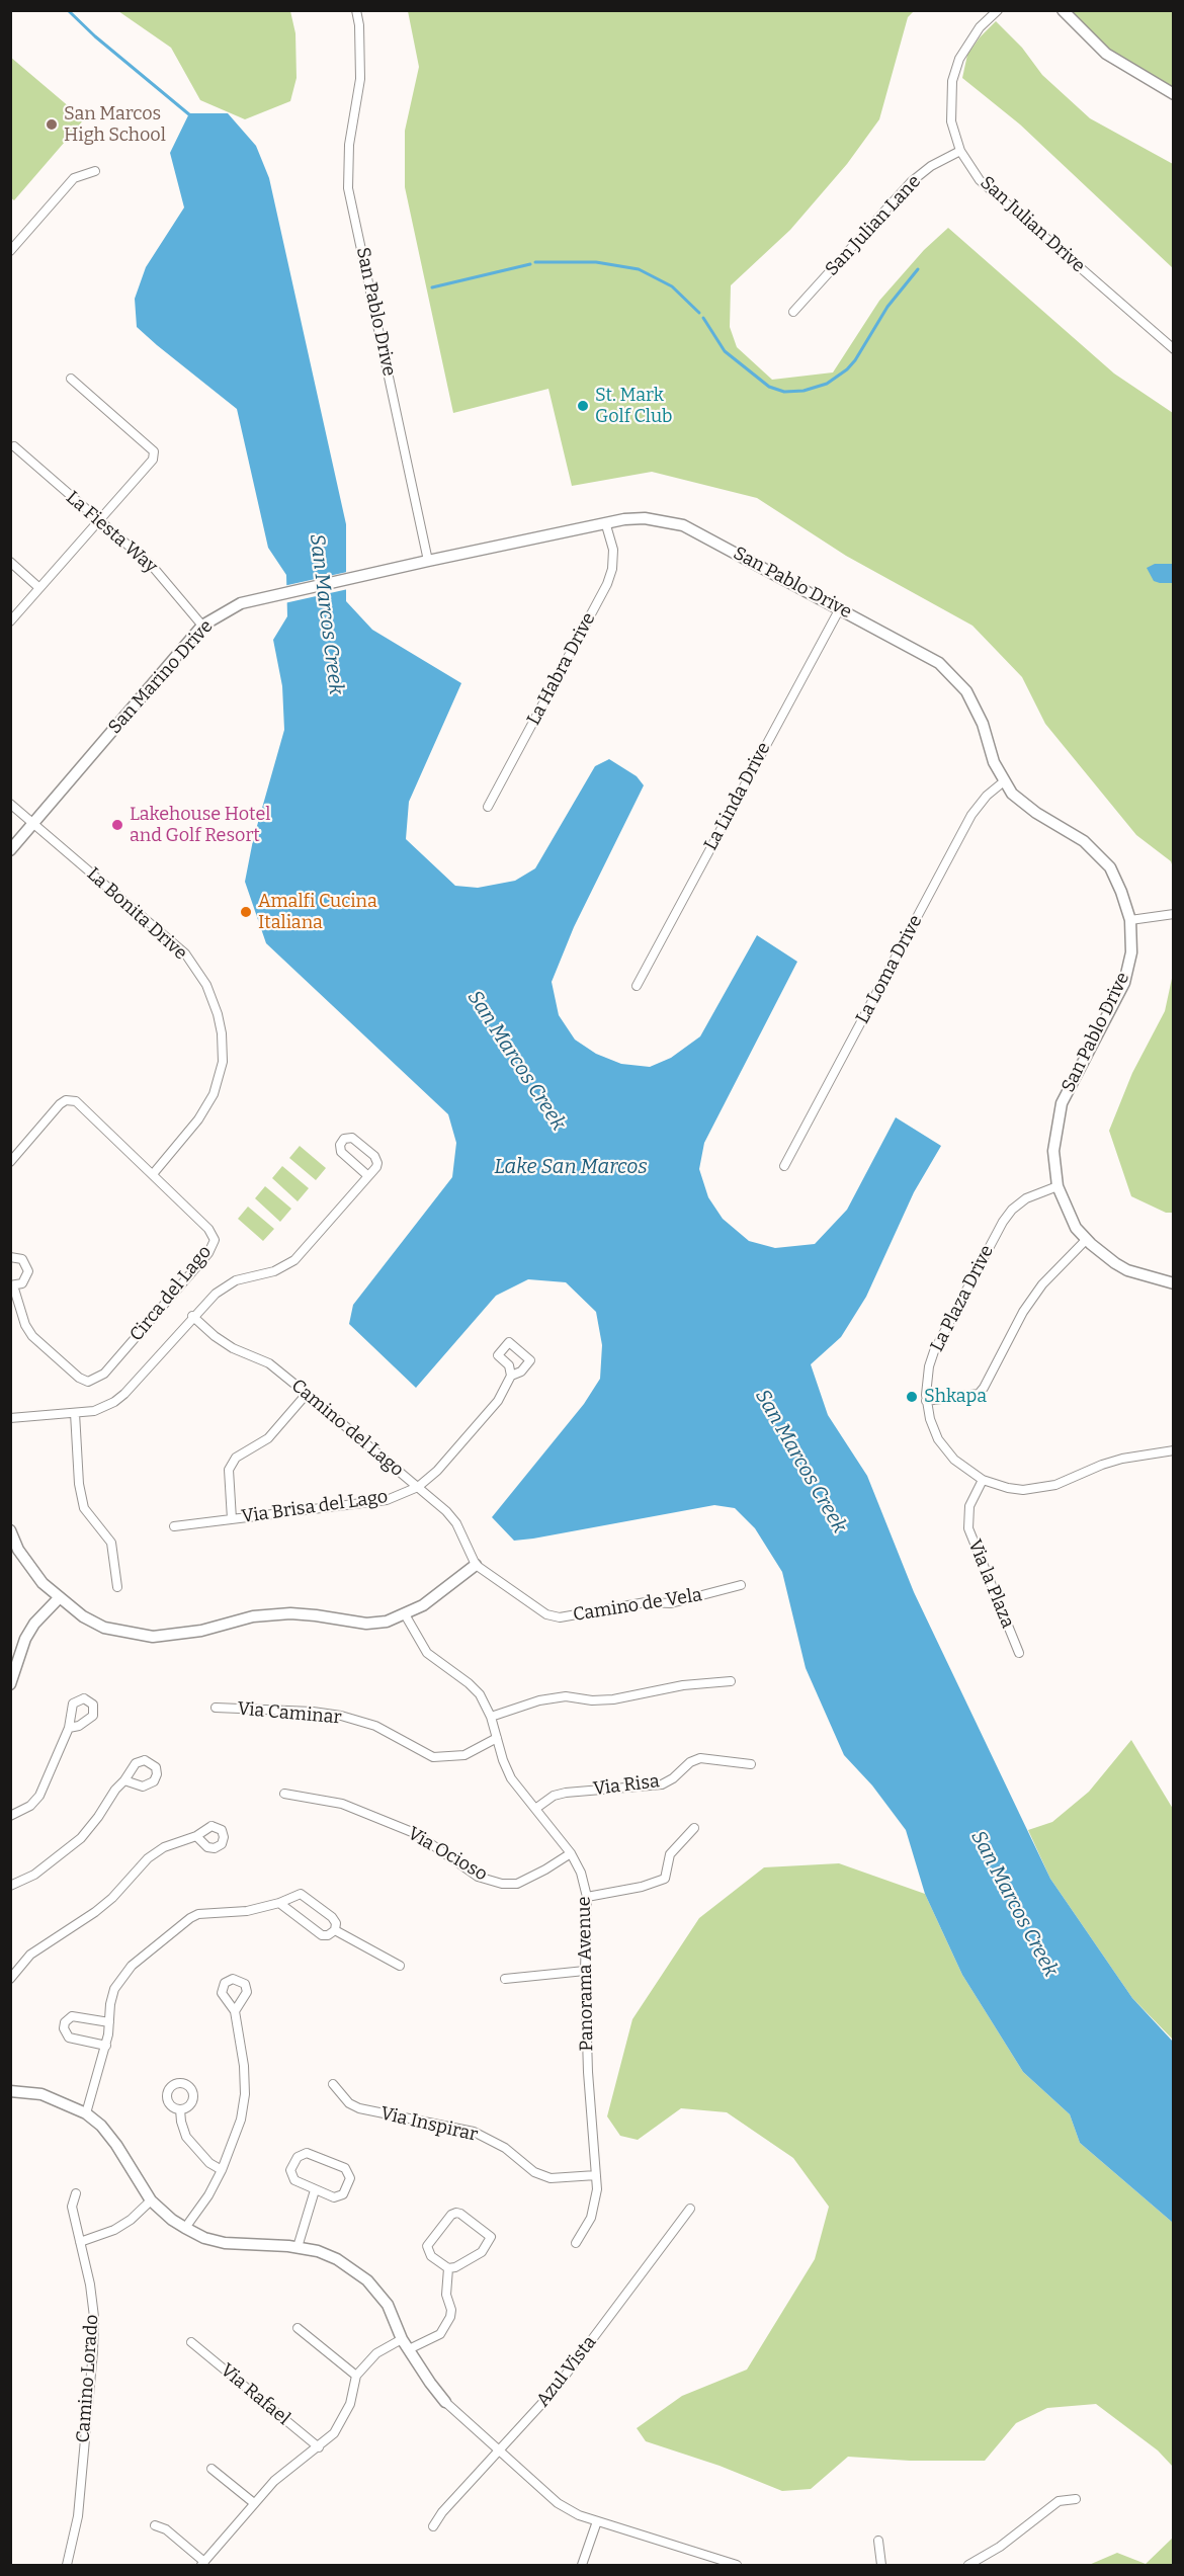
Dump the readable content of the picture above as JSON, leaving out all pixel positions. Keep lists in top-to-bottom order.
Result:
{
  "streets": {
    "street": [
      "San Julian Drive",
      "San Julian Lane",
      "San Pablo Drive",
      "La Fiesta Way",
      "La Habra Drive",
      "San Marino Drive",
      "La Linda Drive",
      "La Bonita Drive",
      "La Loma Drive",
      "Circa del Lago",
      "La Plaza Drive",
      "Camino del Lago",
      "Via Brisa del Lago",
      "Via la Plaza",
      "Camino de Vela",
      "Via Caminar",
      "Via Risa",
      "Via Ocioso",
      "Panorama Avenue",
      "Via Inspirar",
      "Azul Vista",
      "Camino Lorado",
      "Via Rafael"
    ]
  },
  "crossings": [
    ["San Julian Drive", "San Julian Lane"],
    ["San Pablo Drive", "La Habra Drive"],
    ["San Pablo Drive", "San Marino Drive"],
    ["San Pablo Drive", "La Linda Drive"],
    ["San Pablo Drive", "La Loma Drive"],
    ["San Pablo Drive", "La Plaza Drive"],
    ["La Fiesta Way", "San Marino Drive"],
    ["San Marino Drive", "La Bonita Drive"],
    ["La Bonita Drive", "Circa del Lago"],
    ["La Plaza Drive", "Via la Plaza"],
    ["Camino del Lago", "Via Brisa del Lago"],
    ["Camino del Lago", "Camino de Vela"],
    ["Via Caminar", "Panorama Avenue"],
    ["Via Risa", "Panorama Avenue"],
    ["Via Ocioso", "Panorama Avenue"],
    ["Panorama Avenue", "Via Inspirar"]
  ],
  "water": ["San Marcos Creek", "Lake San Marcos"],
  "places": [
    "San Marcos High School",
    "St. Mark Golf Club",
    "Lakehouse Hotel and Golf Resort",
    "Amalfi Cucina Italiana",
    "Shkapa"
  ]
}
